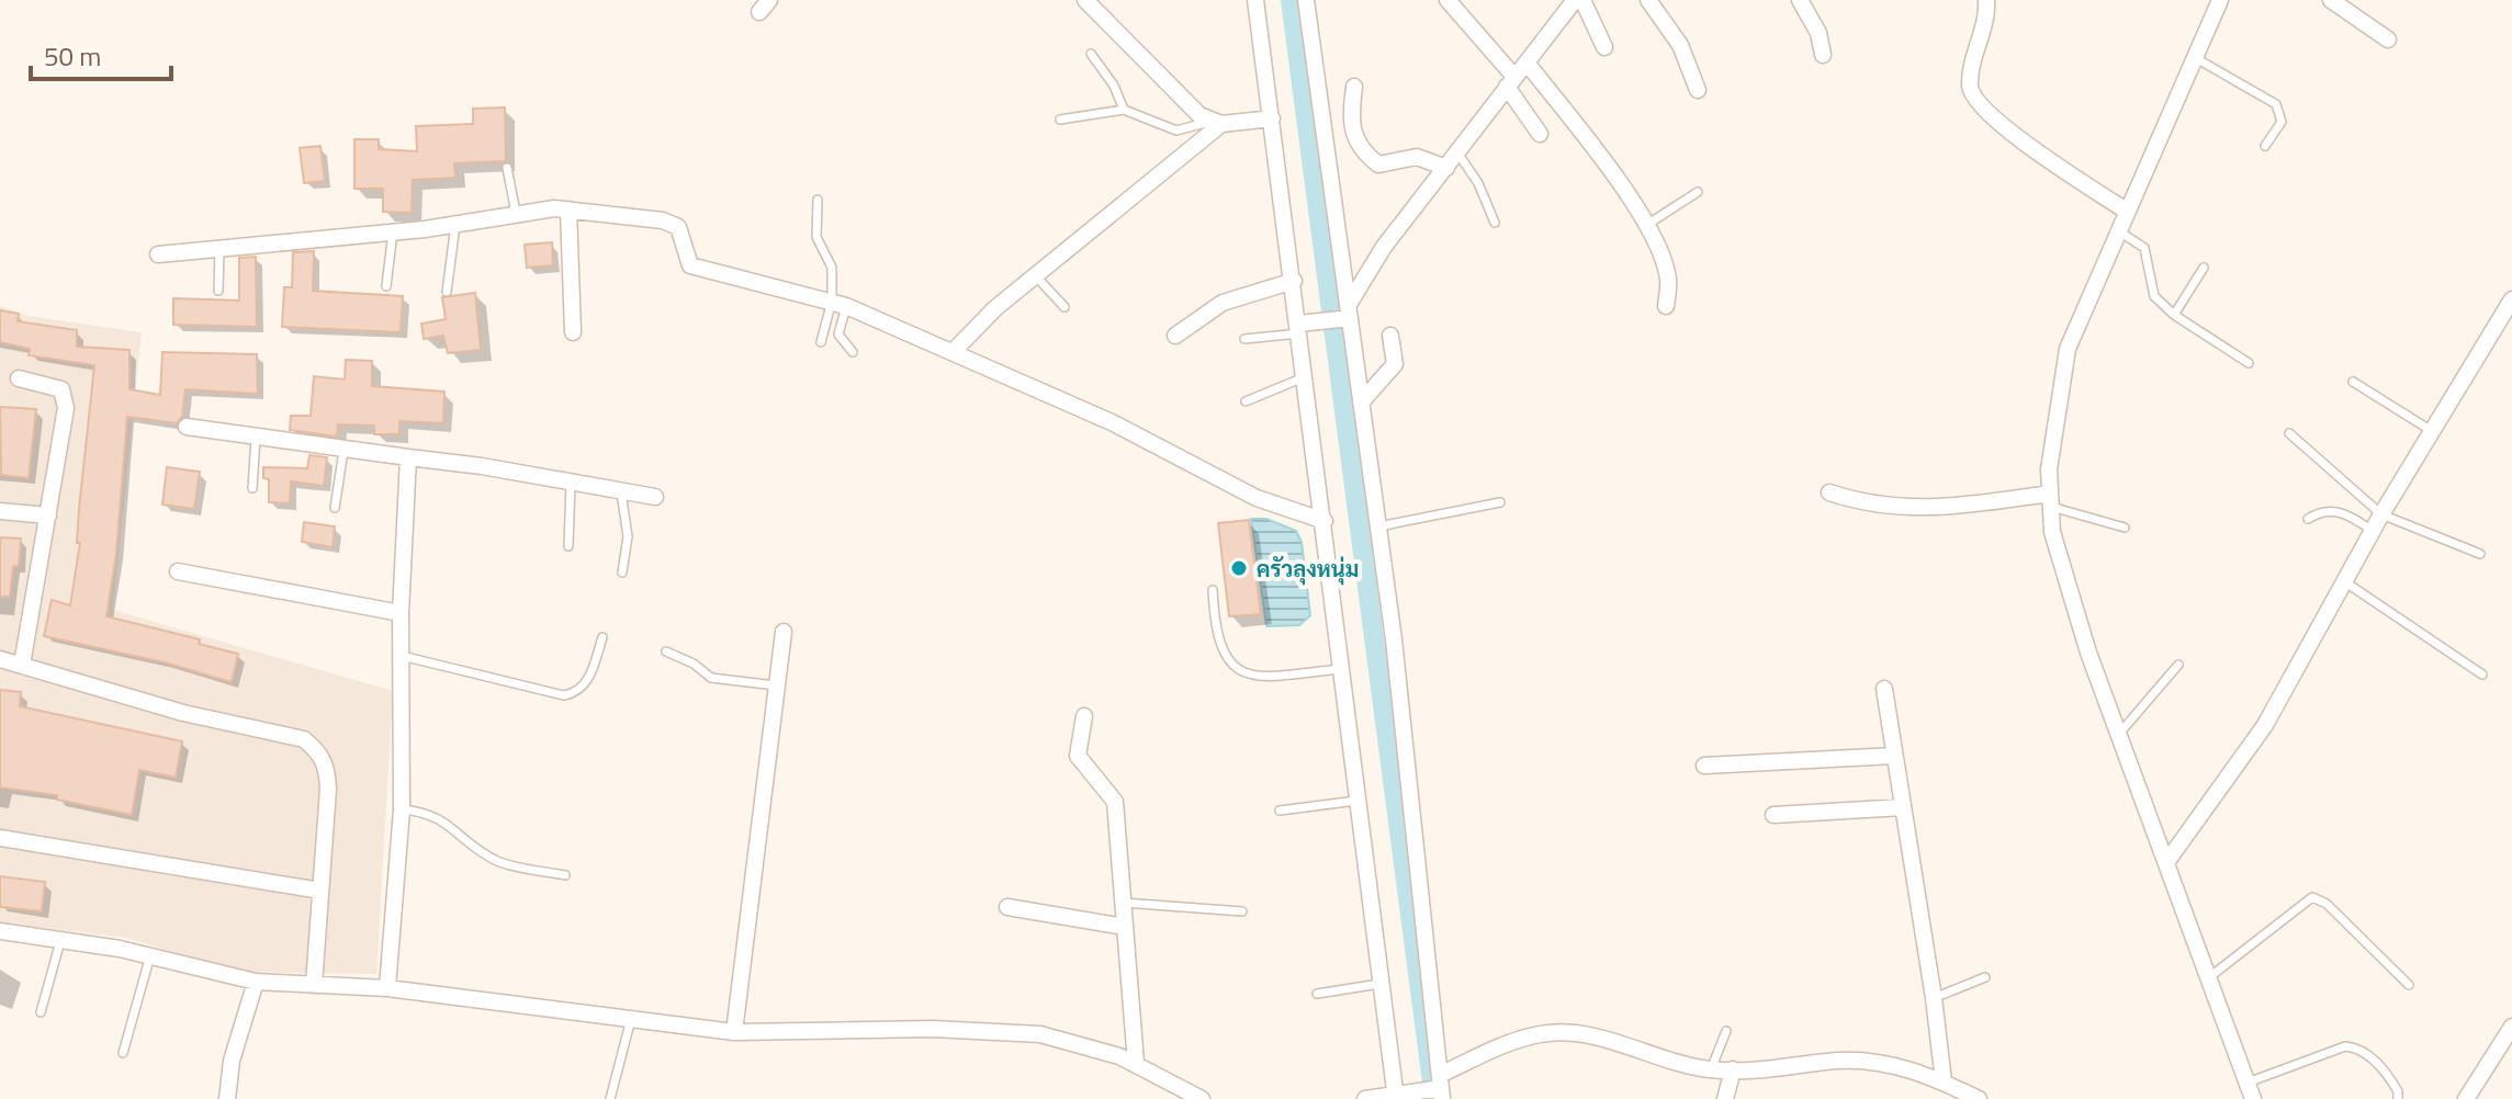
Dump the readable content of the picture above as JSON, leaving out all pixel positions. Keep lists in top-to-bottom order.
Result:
{
  "places": ["ครัวลุงหนุ่ม"],
  "scale_bar": "50 m"
}
